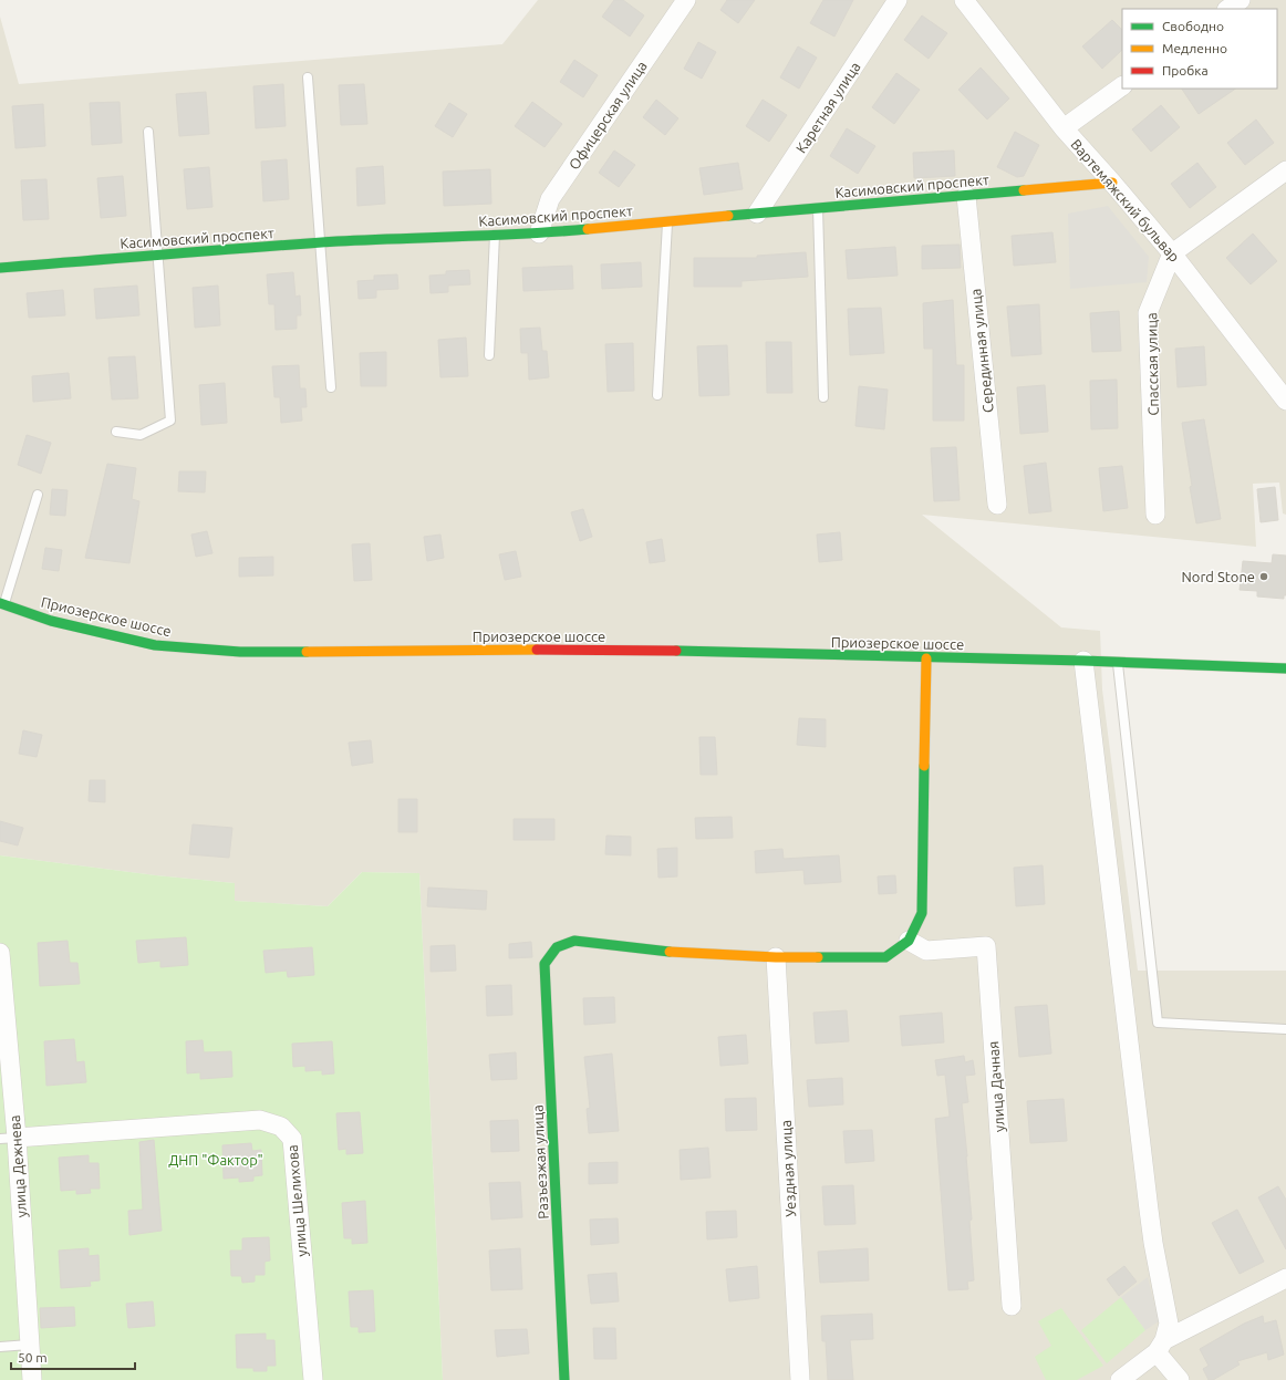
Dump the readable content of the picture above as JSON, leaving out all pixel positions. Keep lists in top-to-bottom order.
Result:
{
  "streets": {
    "street": [
      "Каретная улица",
      "Офицерская улица",
      "Касимовский проспект",
      "Вартемяжский бульвар",
      "Серединная улица",
      "Спасская улица",
      "Приозерское шоссе",
      "улица Дачная",
      "Разъезжая улица",
      "улица Дежнева",
      "Уездная улица",
      "улица Шелихова"
    ]
  },
  "crossings": [
    ["Каретная улица", "Касимовский проспект"],
    ["Офицерская улица", "Касимовский проспект"],
    ["Касимовский проспект", "Вартемяжский бульвар"],
    ["Касимовский проспект", "Серединная улица"],
    ["Вартемяжский бульвар", "Спасская улица"],
    ["Разъезжая улица", "Уездная улица"],
    ["улица Дежнева", "улица Шелихова"]
  ],
  "parks": ["ДНП \"Фактор\""],
  "places": ["Nord Stone"],
  "legend": ["Свободно", "Медленно", "Пробка"],
  "scale_bar": "50 m"
}
